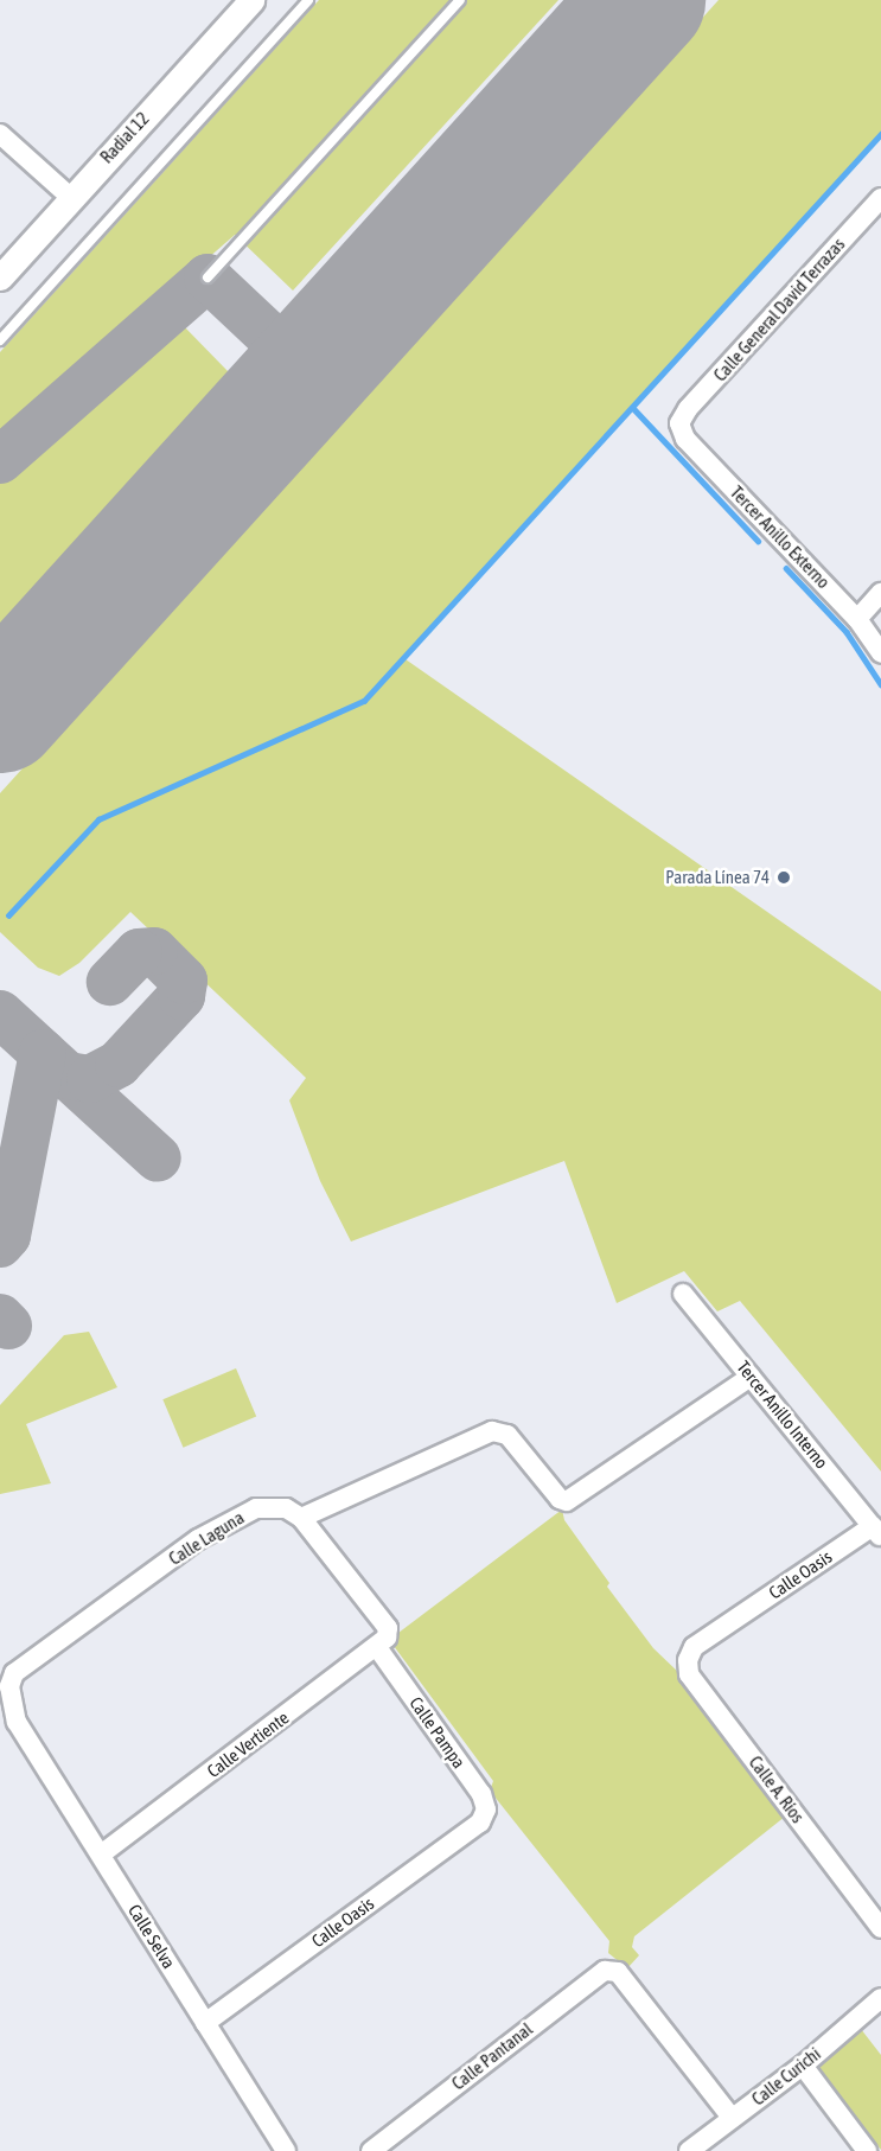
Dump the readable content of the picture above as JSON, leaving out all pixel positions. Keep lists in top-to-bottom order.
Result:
{
  "streets": {
    "street": [
      "Radial 12",
      "Calle General David Terrazas",
      "Tercer Anillo Externo",
      "Tercer Anillo Interno",
      "Calle Laguna",
      "Calle Oasis",
      "Calle Pampa",
      "Calle Vertiente",
      "Calle A. Ríos",
      "Calle Selva",
      "Calle Pantanal",
      "Calle Curichi"
    ]
  },
  "crossings": [
    ["Calle General David Terrazas", "Tercer Anillo Externo"],
    ["Tercer Anillo Interno", "Calle Oasis"],
    ["Calle Laguna", "Calle Vertiente"],
    ["Calle Laguna", "Calle Selva"],
    ["Calle Oasis", "Calle Pampa"],
    ["Calle Oasis", "Calle A. Ríos"],
    ["Calle Oasis", "Calle Selva"],
    ["Calle Pampa", "Calle Vertiente"],
    ["Calle Vertiente", "Calle Selva"],
    ["Calle Pantanal", "Calle Curichi"]
  ],
  "places": ["Parada Línea 74"]
}
